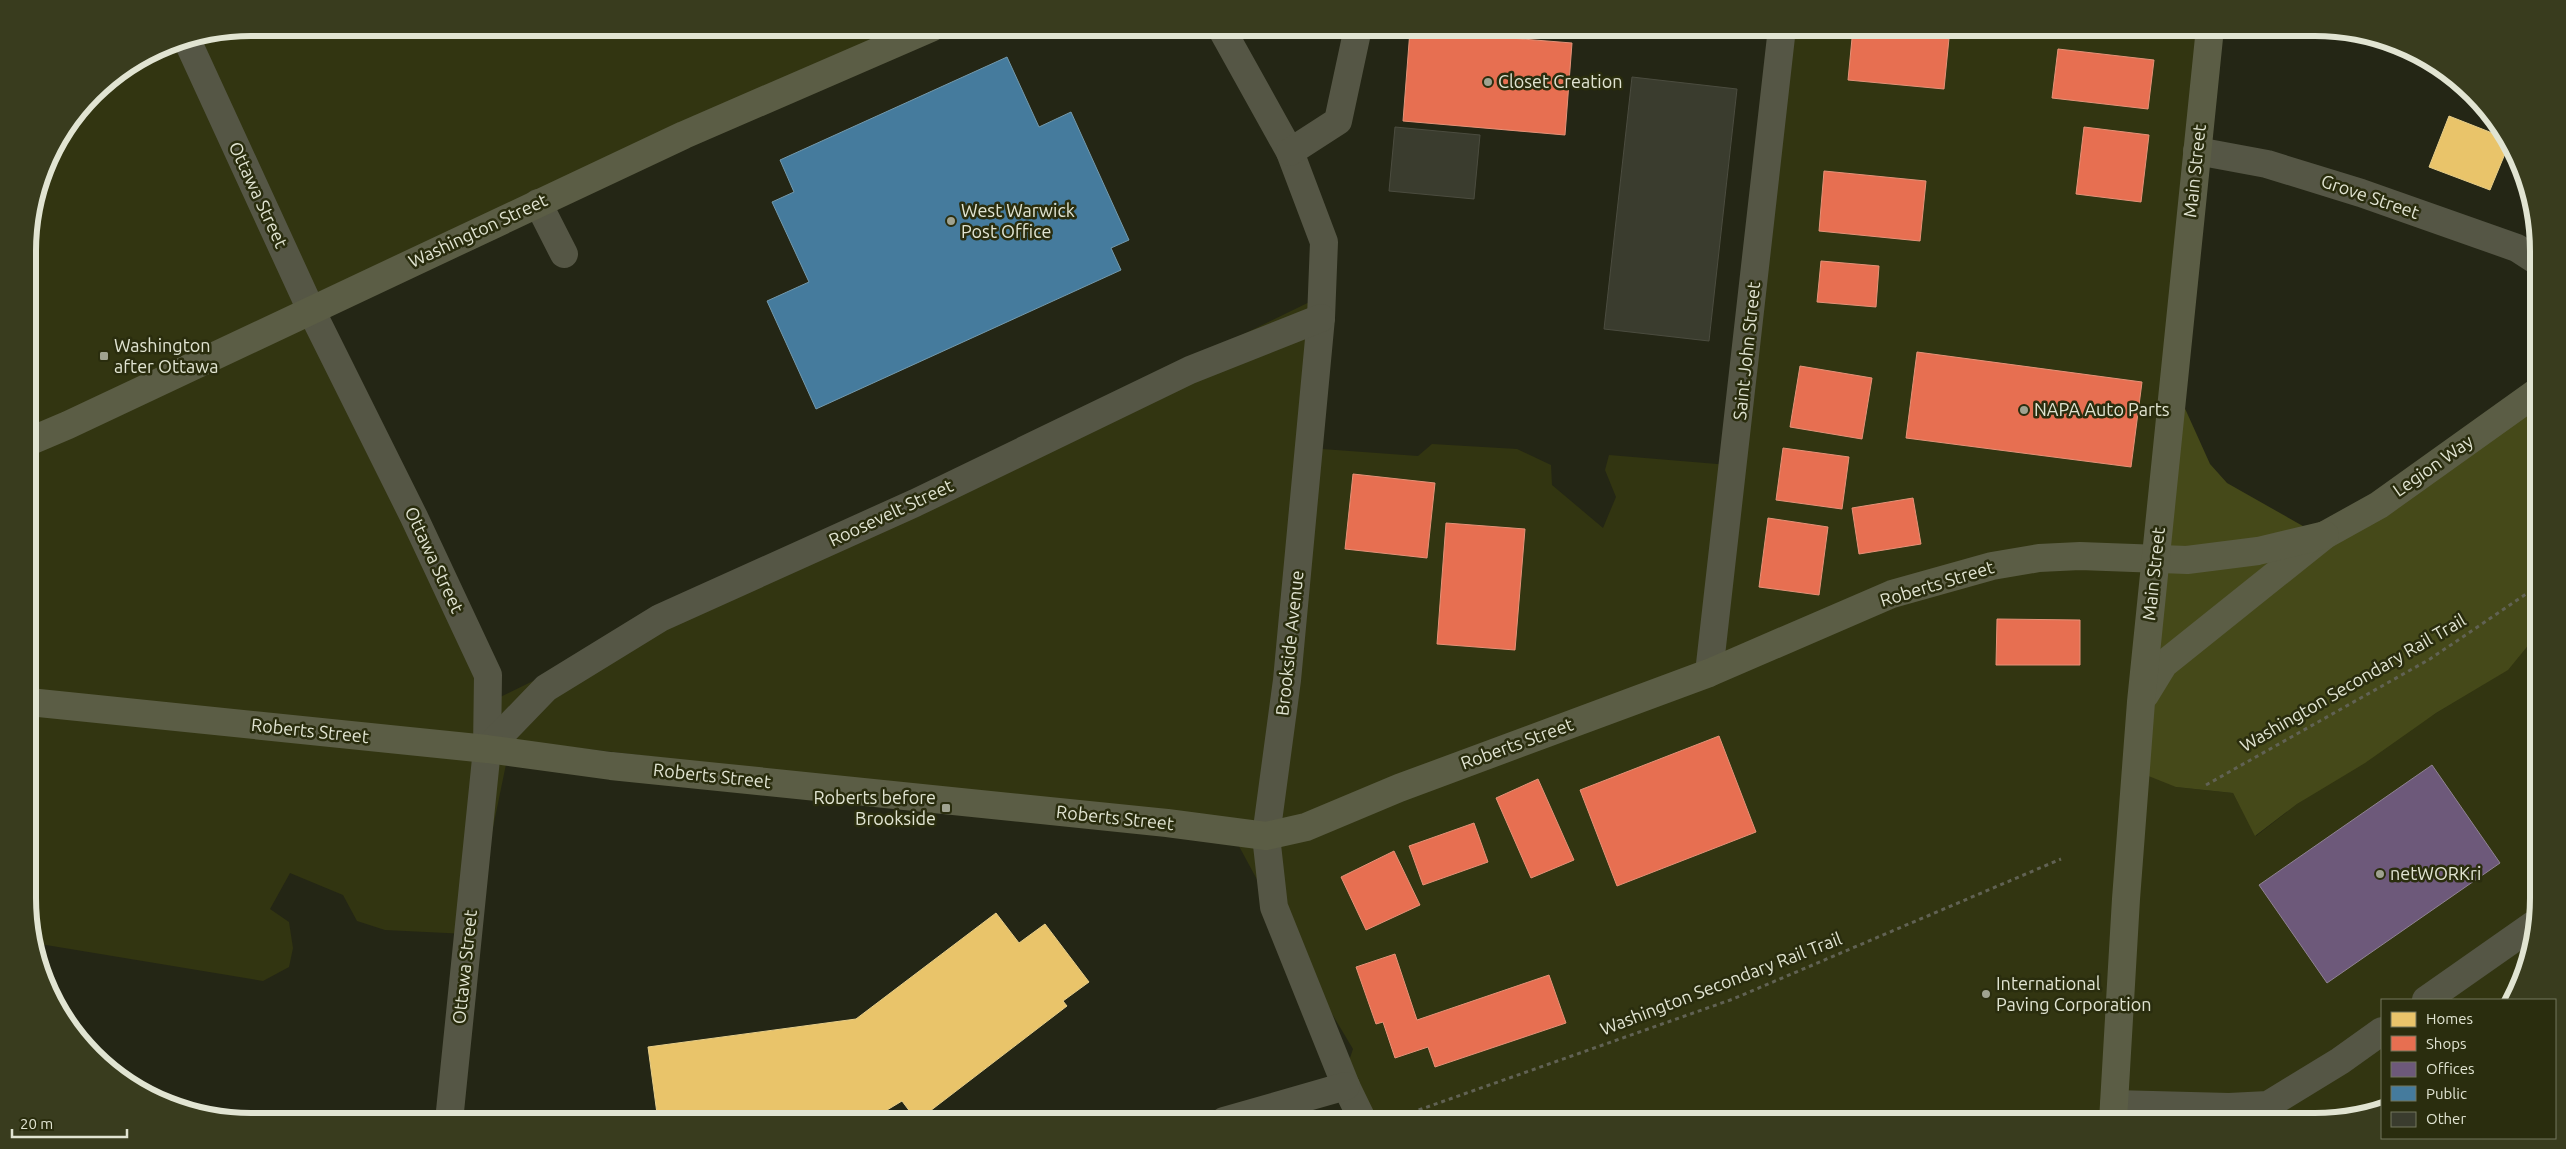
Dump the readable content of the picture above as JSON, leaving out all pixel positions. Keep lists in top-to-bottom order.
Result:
{
  "streets": {
    "main road": [
      "Main Street",
      "Washington Street",
      "Legion Way",
      "Roberts Street"
    ],
    "street": [
      "Ottawa Street",
      "Grove Street",
      "Saint John Street",
      "Roosevelt Street",
      "Brookside Avenue"
    ],
    "path": ["Washington Secondary Rail Trail"]
  },
  "crossings": [
    ["Main Street", "Grove Street"],
    ["Main Street", "Legion Way"],
    ["Main Street", "Roberts Street"],
    ["Ottawa Street", "Washington Street"],
    ["Ottawa Street", "Roosevelt Street"],
    ["Ottawa Street", "Roberts Street"],
    ["Saint John Street", "Roberts Street"],
    ["Legion Way", "Roberts Street"],
    ["Roosevelt Street", "Roberts Street"],
    ["Roosevelt Street", "Brookside Avenue"],
    ["Roberts Street", "Brookside Avenue"]
  ],
  "places": {
    "other": [
      "Closet Creation",
      "West Warwick Post Office",
      "NAPA Auto Parts",
      "netWORKri",
      "International Paving Corporation"
    ],
    "transit": ["Washington after Ottawa", "Roberts before Brookside"]
  },
  "legend": [
    "Homes",
    "Shops",
    "Offices",
    "Public",
    "Other"
  ],
  "scale_bar": "20 m"
}
